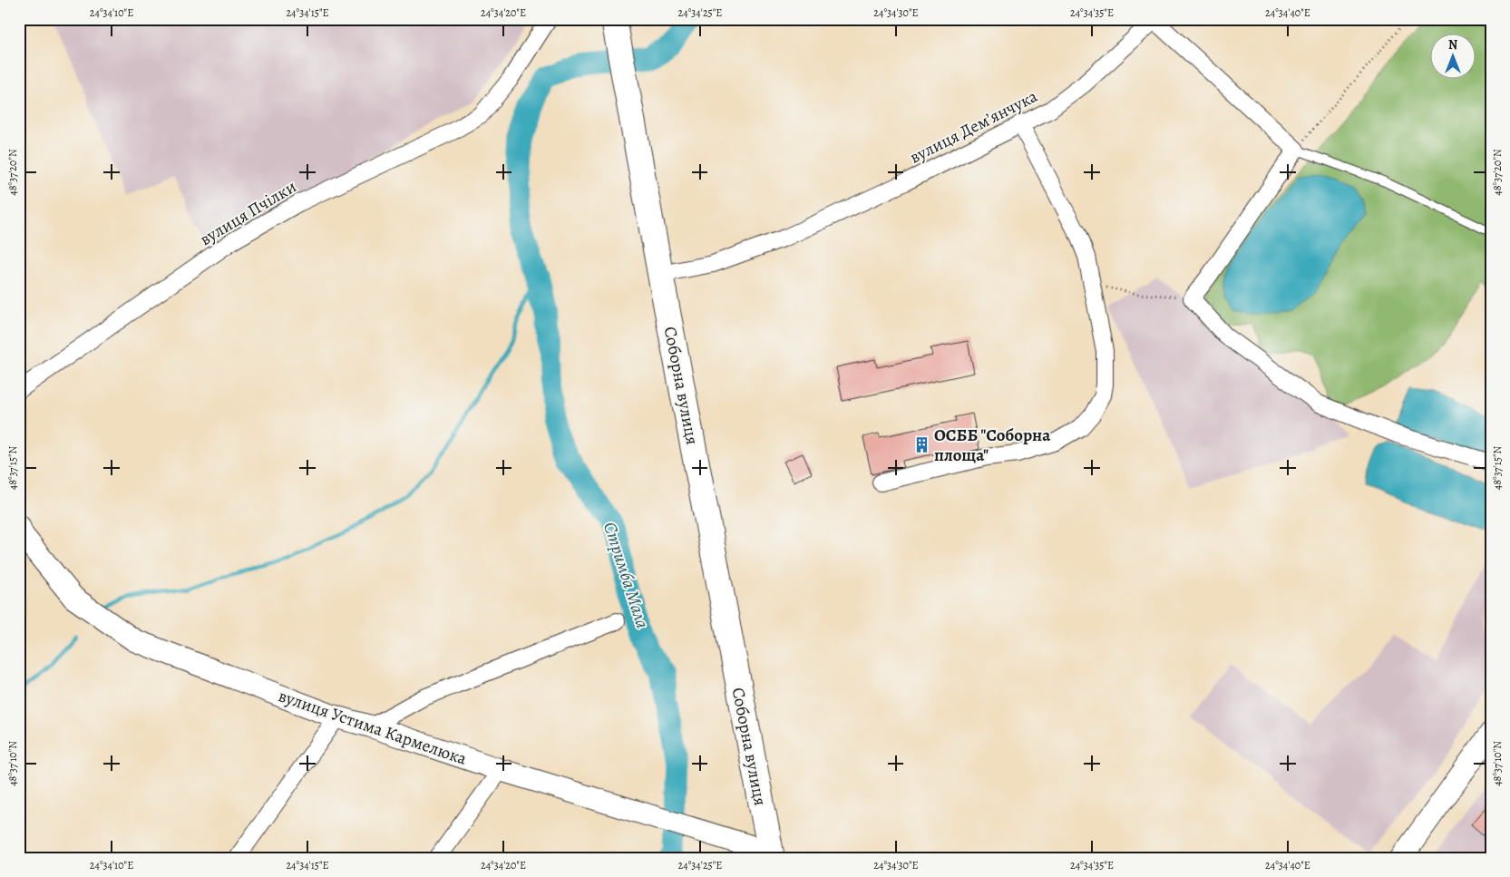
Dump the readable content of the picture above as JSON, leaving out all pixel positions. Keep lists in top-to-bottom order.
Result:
{
  "streets": {
    "main road": ["Соборна вулиця"],
    "street": ["вулиця Демʼянчука", "вулиця Пчілки", "вулиця Устима Кармелюка"]
  },
  "crossings": [
    ["вулиця Демʼянчука", "Соборна вулиця"],
    ["Соборна вулиця", "вулиця Устима Кармелюка"]
  ],
  "water": ["Стримба Мала"],
  "places": {
    "building": ["ОСББ \"Соборна площа\""]
  },
  "north": "top",
  "coordinates": [
    "24°34'10\"E",
    "24°34'15\"E",
    "24°34'20\"E",
    "24°34'25\"E",
    "24°34'30\"E",
    "24°34'35\"E",
    "24°34'40\"E",
    "48°37'20\"N",
    "48°37'15\"N",
    "48°37'10\"N"
  ]
}
